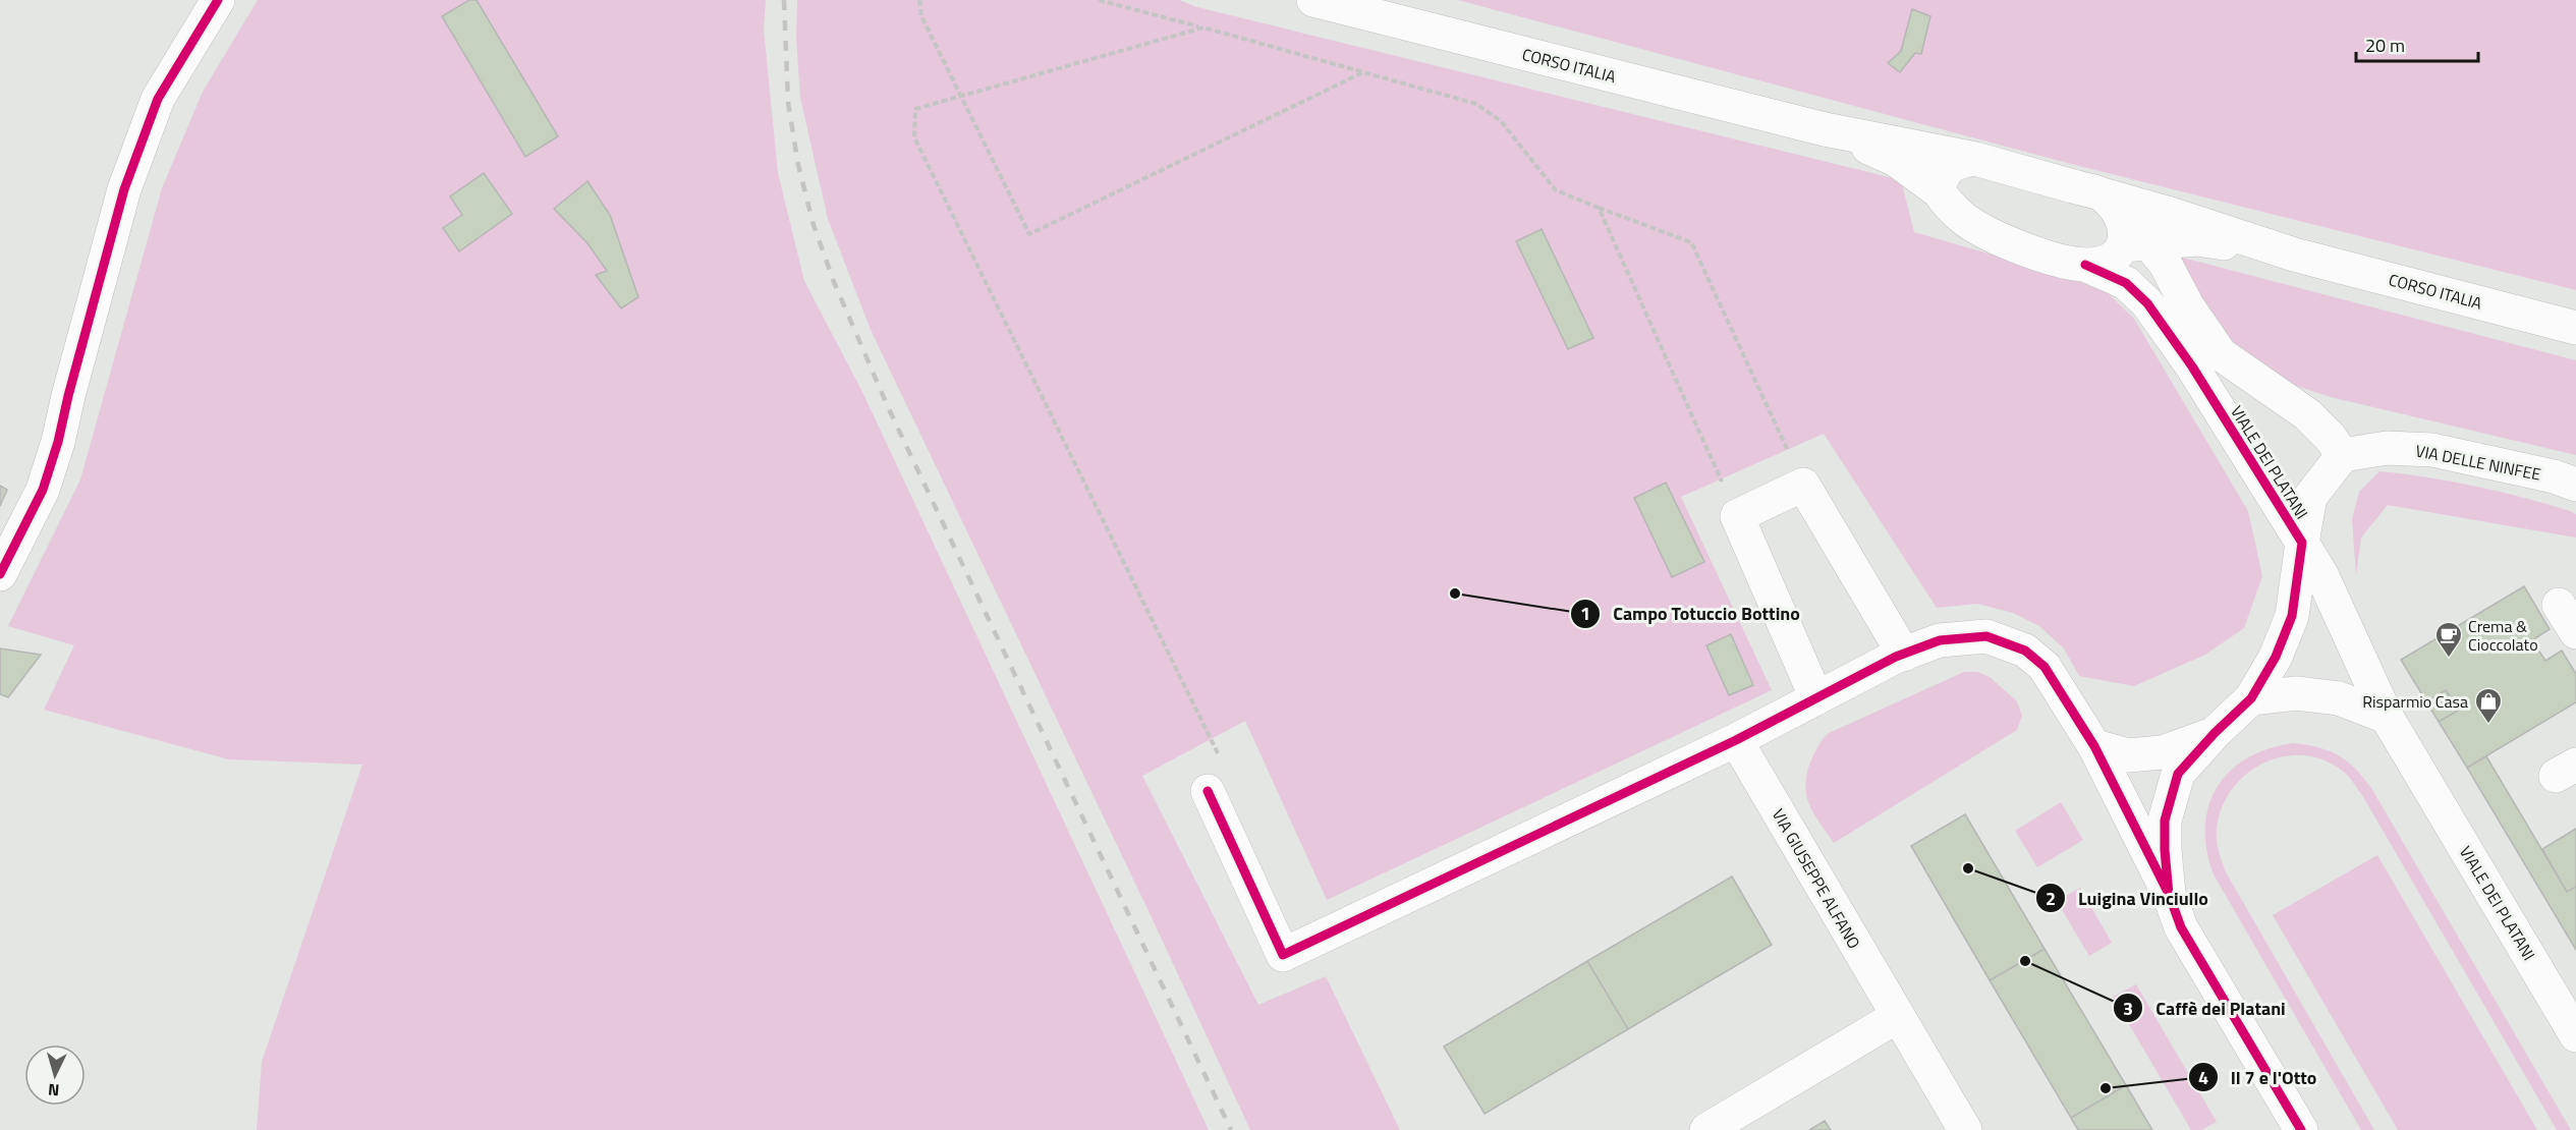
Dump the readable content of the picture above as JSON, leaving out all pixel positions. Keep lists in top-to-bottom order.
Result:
{
  "streets": {
    "street": [
      "CORSO ITALIA",
      "VIALE DEI PLATANI",
      "VIA DELLE NINFEE",
      "VIA GIUSEPPE ALFANO"
    ]
  },
  "crossings": [
    ["CORSO ITALIA", "VIALE DEI PLATANI"],
    ["VIALE DEI PLATANI", "VIA DELLE NINFEE"]
  ],
  "places": {
    "other": [
      "Campo Totuccio Bottino",
      "Luigina Vinciullo",
      "Caffè dei Platani",
      "Il 7 e l'Otto"
    ],
    "cafe": ["Crema & Cioccolato"],
    "shop": ["Risparmio Casa"]
  },
  "scale_bar": "20 m",
  "north": "bottom"
}
